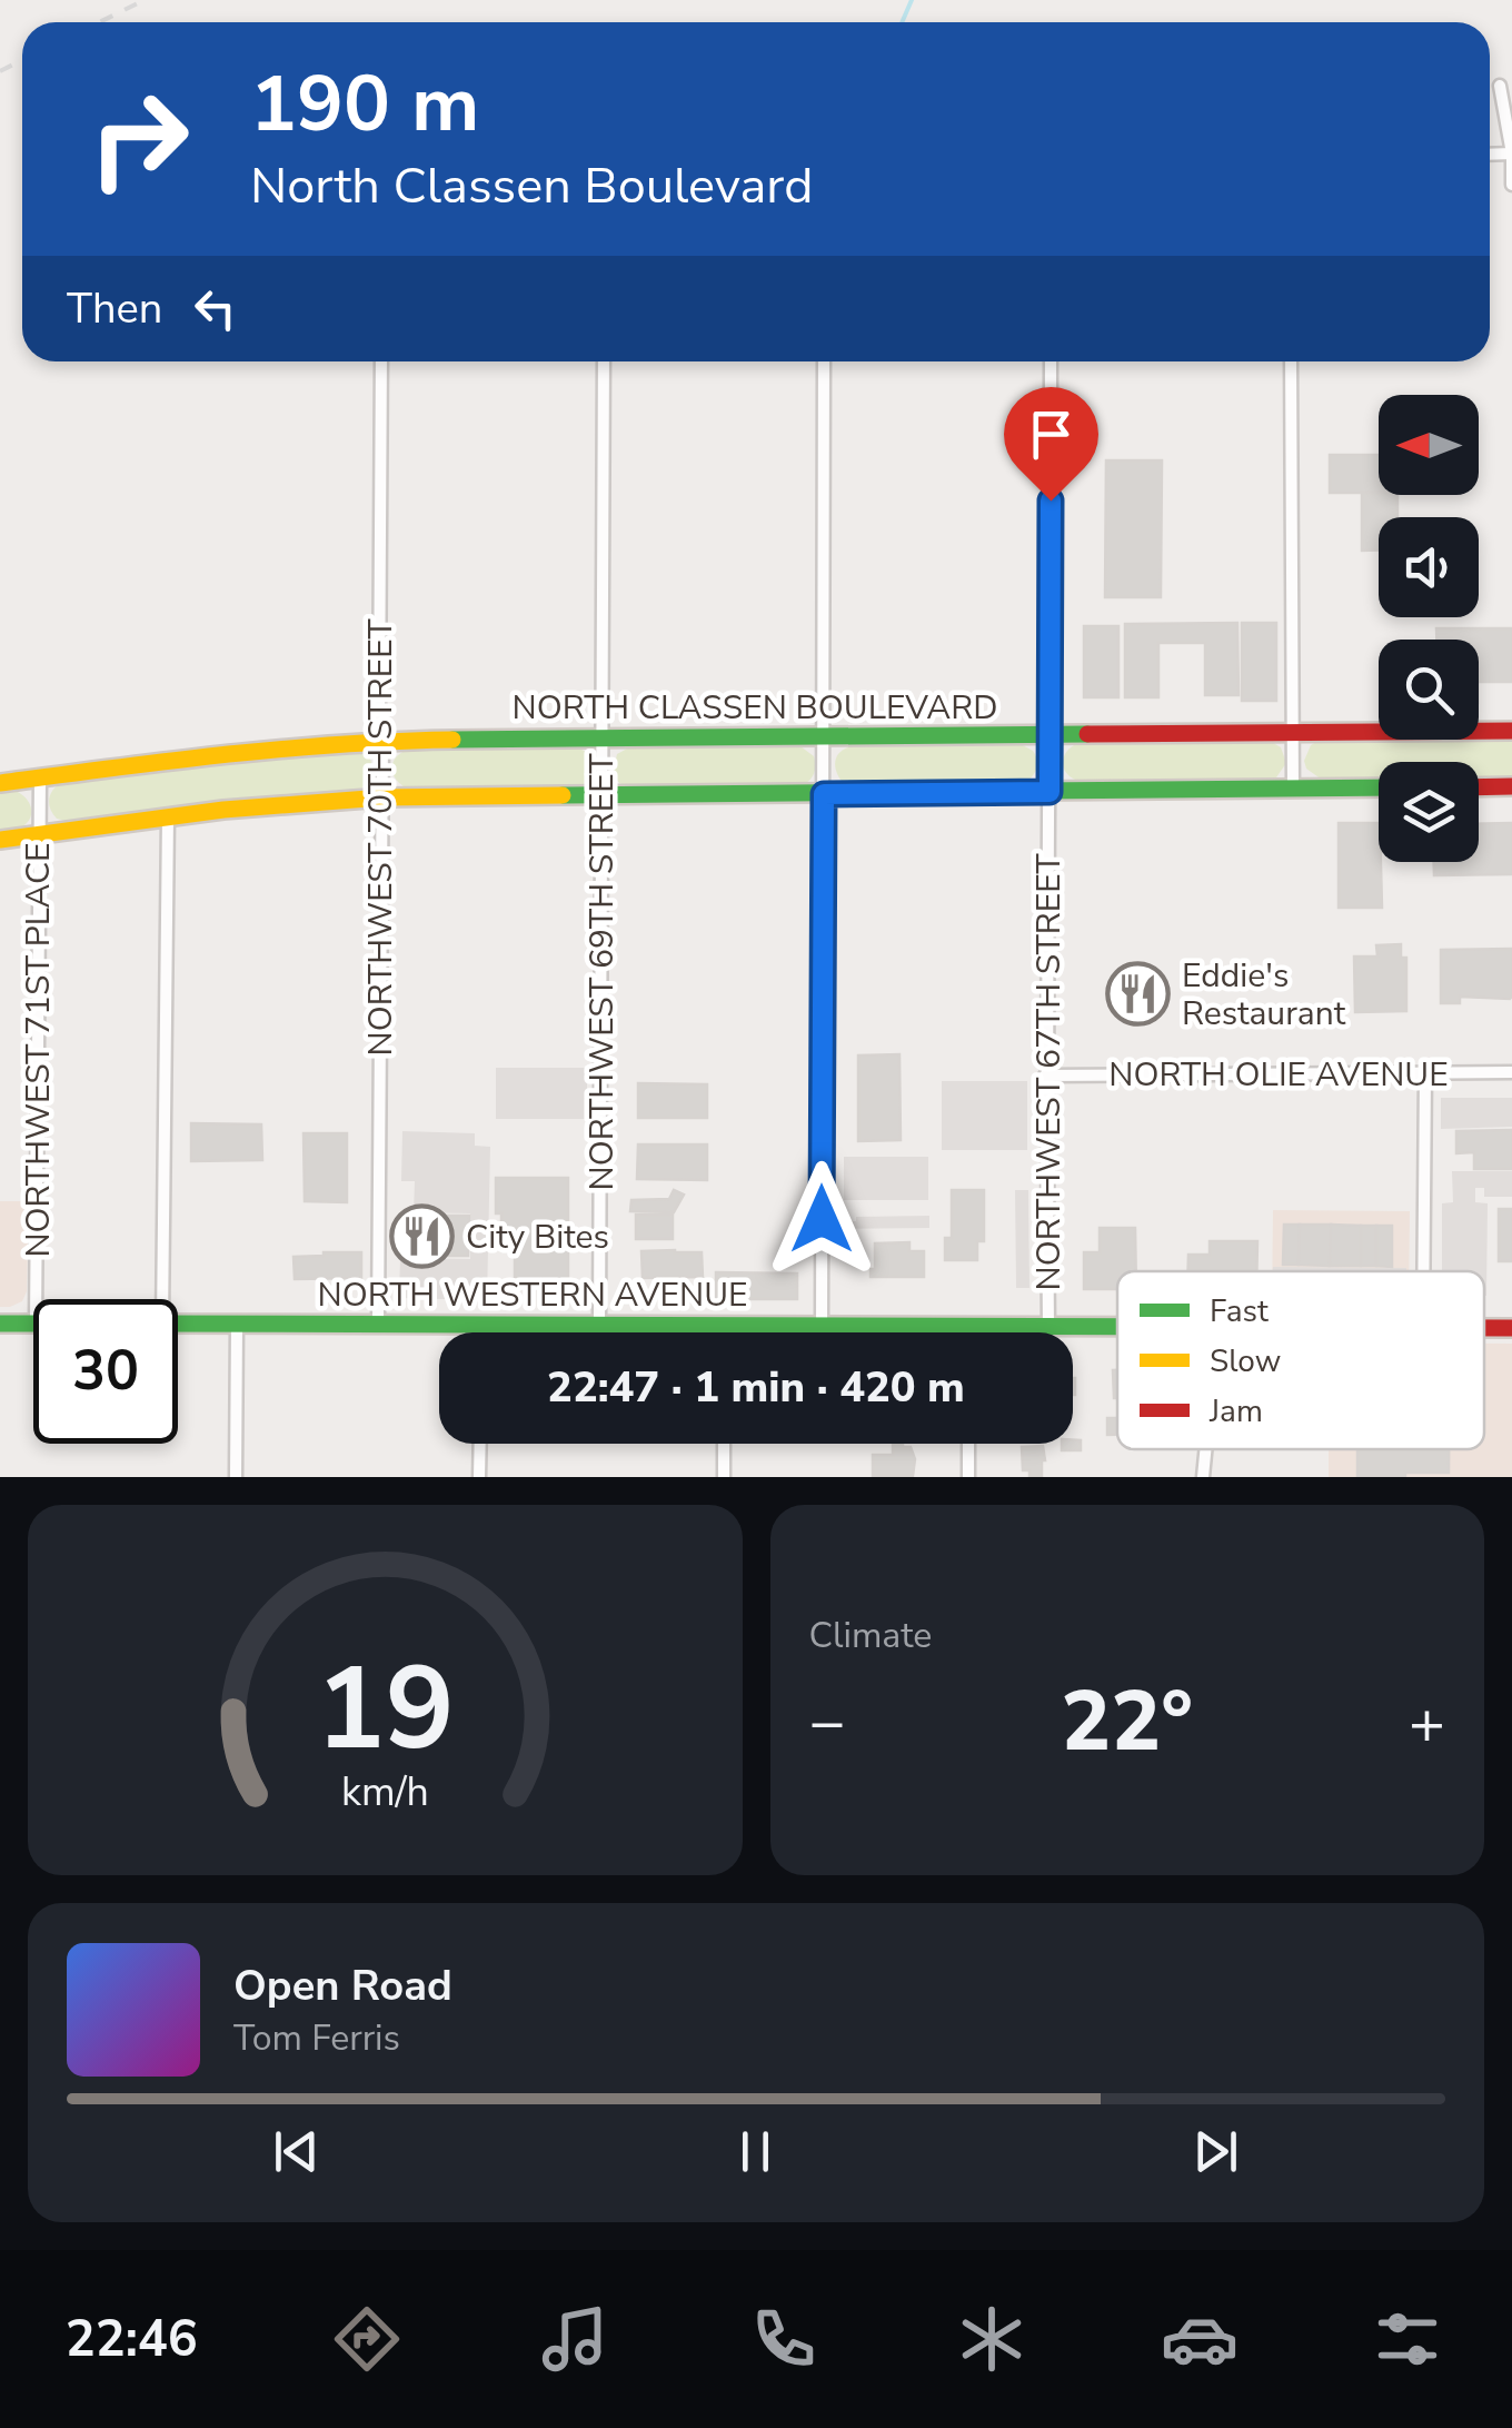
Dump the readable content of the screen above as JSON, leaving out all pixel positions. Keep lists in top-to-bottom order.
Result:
{
  "streets": {
    "street": [
      "NORTH CLASSEN BOULEVARD",
      "NORTHWEST 70TH STREET",
      "NORTHWEST 69TH STREET",
      "NORTHWEST 71ST PLACE",
      "NORTHWEST 67TH STREET",
      "NORTH OLIE AVENUE",
      "NORTH WESTERN AVENUE"
    ]
  },
  "crossings": [
    ["NORTH CLASSEN BOULEVARD", "NORTHWEST 70TH STREET"],
    ["NORTH CLASSEN BOULEVARD", "NORTHWEST 69TH STREET"],
    ["NORTH CLASSEN BOULEVARD", "NORTHWEST 71ST PLACE"],
    ["NORTH CLASSEN BOULEVARD", "NORTHWEST 67TH STREET"],
    ["NORTHWEST 70TH STREET", "NORTH WESTERN AVENUE"],
    ["NORTHWEST 69TH STREET", "NORTH WESTERN AVENUE"],
    ["NORTHWEST 67TH STREET", "NORTH OLIE AVENUE"],
    ["NORTHWEST 67TH STREET", "NORTH WESTERN AVENUE"]
  ],
  "places": {
    "restaurant": ["Eddie's Restaurant", "City Bites"]
  },
  "legend": ["Fast", "Slow", "Jam"],
  "north": "left",
  "page": {
    "turn": ["190 m", "North Classen Boulevard"],
    "then": "Then",
    "limit": "30",
    "trip": "22:47 · 1 min · 420 m",
    "tile": "Climate",
    "heat": ["−", "22°", "+"],
    "song": ["Open Road", "Tom Ferris"],
    "tabs": "22:46",
    "gauge": ["19", "km/h"]
  }
}
